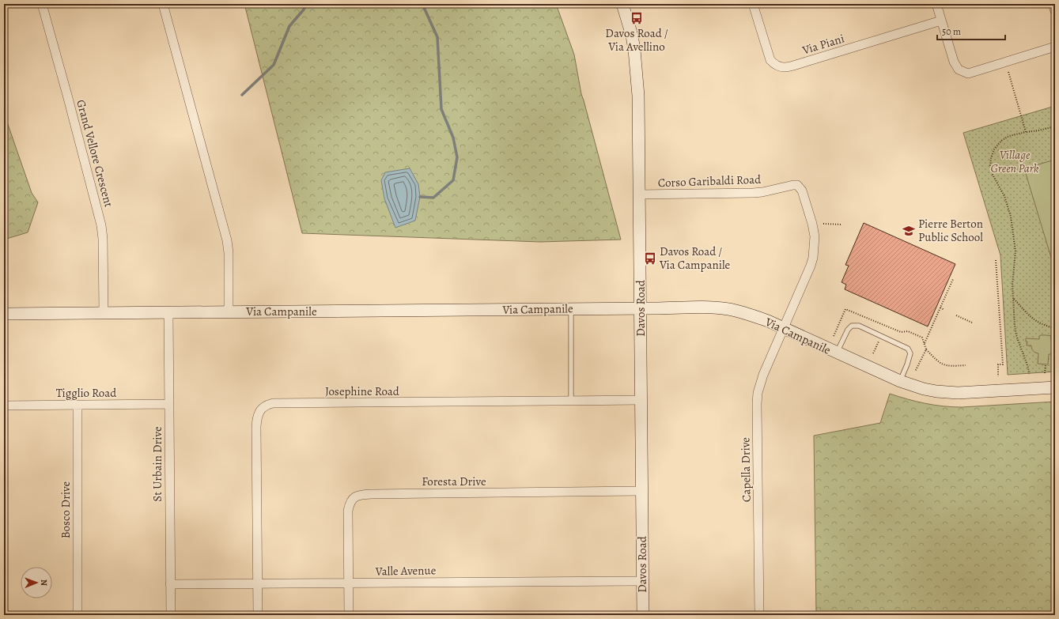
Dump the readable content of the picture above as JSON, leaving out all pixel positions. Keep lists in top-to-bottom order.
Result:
{
  "streets": {
    "street": [
      "Via Piani",
      "Grand Vellore Crescent",
      "Corso Garibaldi Road",
      "Davos Road",
      "Via Campanile",
      "Josephine Road",
      "Tigglio Road",
      "St Urbain Drive",
      "Capella Drive",
      "Foresta Drive",
      "Bosco Drive",
      "Valle Avenue"
    ]
  },
  "crossings": [
    ["Grand Vellore Crescent", "Via Campanile"],
    ["Corso Garibaldi Road", "Davos Road"],
    ["Corso Garibaldi Road", "Via Campanile"],
    ["Corso Garibaldi Road", "Capella Drive"],
    ["Davos Road", "Via Campanile"],
    ["Davos Road", "Josephine Road"],
    ["Davos Road", "Foresta Drive"],
    ["Davos Road", "Valle Avenue"],
    ["Via Campanile", "St Urbain Drive"],
    ["Via Campanile", "Capella Drive"],
    ["Josephine Road", "Valle Avenue"],
    ["Tigglio Road", "St Urbain Drive"],
    ["Tigglio Road", "Bosco Drive"],
    ["St Urbain Drive", "Valle Avenue"],
    ["Foresta Drive", "Valle Avenue"]
  ],
  "parks": ["Village Green Park"],
  "places": {
    "bus stop": ["Davos Road / Via Avellino", "Davos Road / Via Campanile"],
    "school or university": ["Pierre Berton Public School"]
  },
  "scale_bar": "50 m",
  "north": "right"
}
